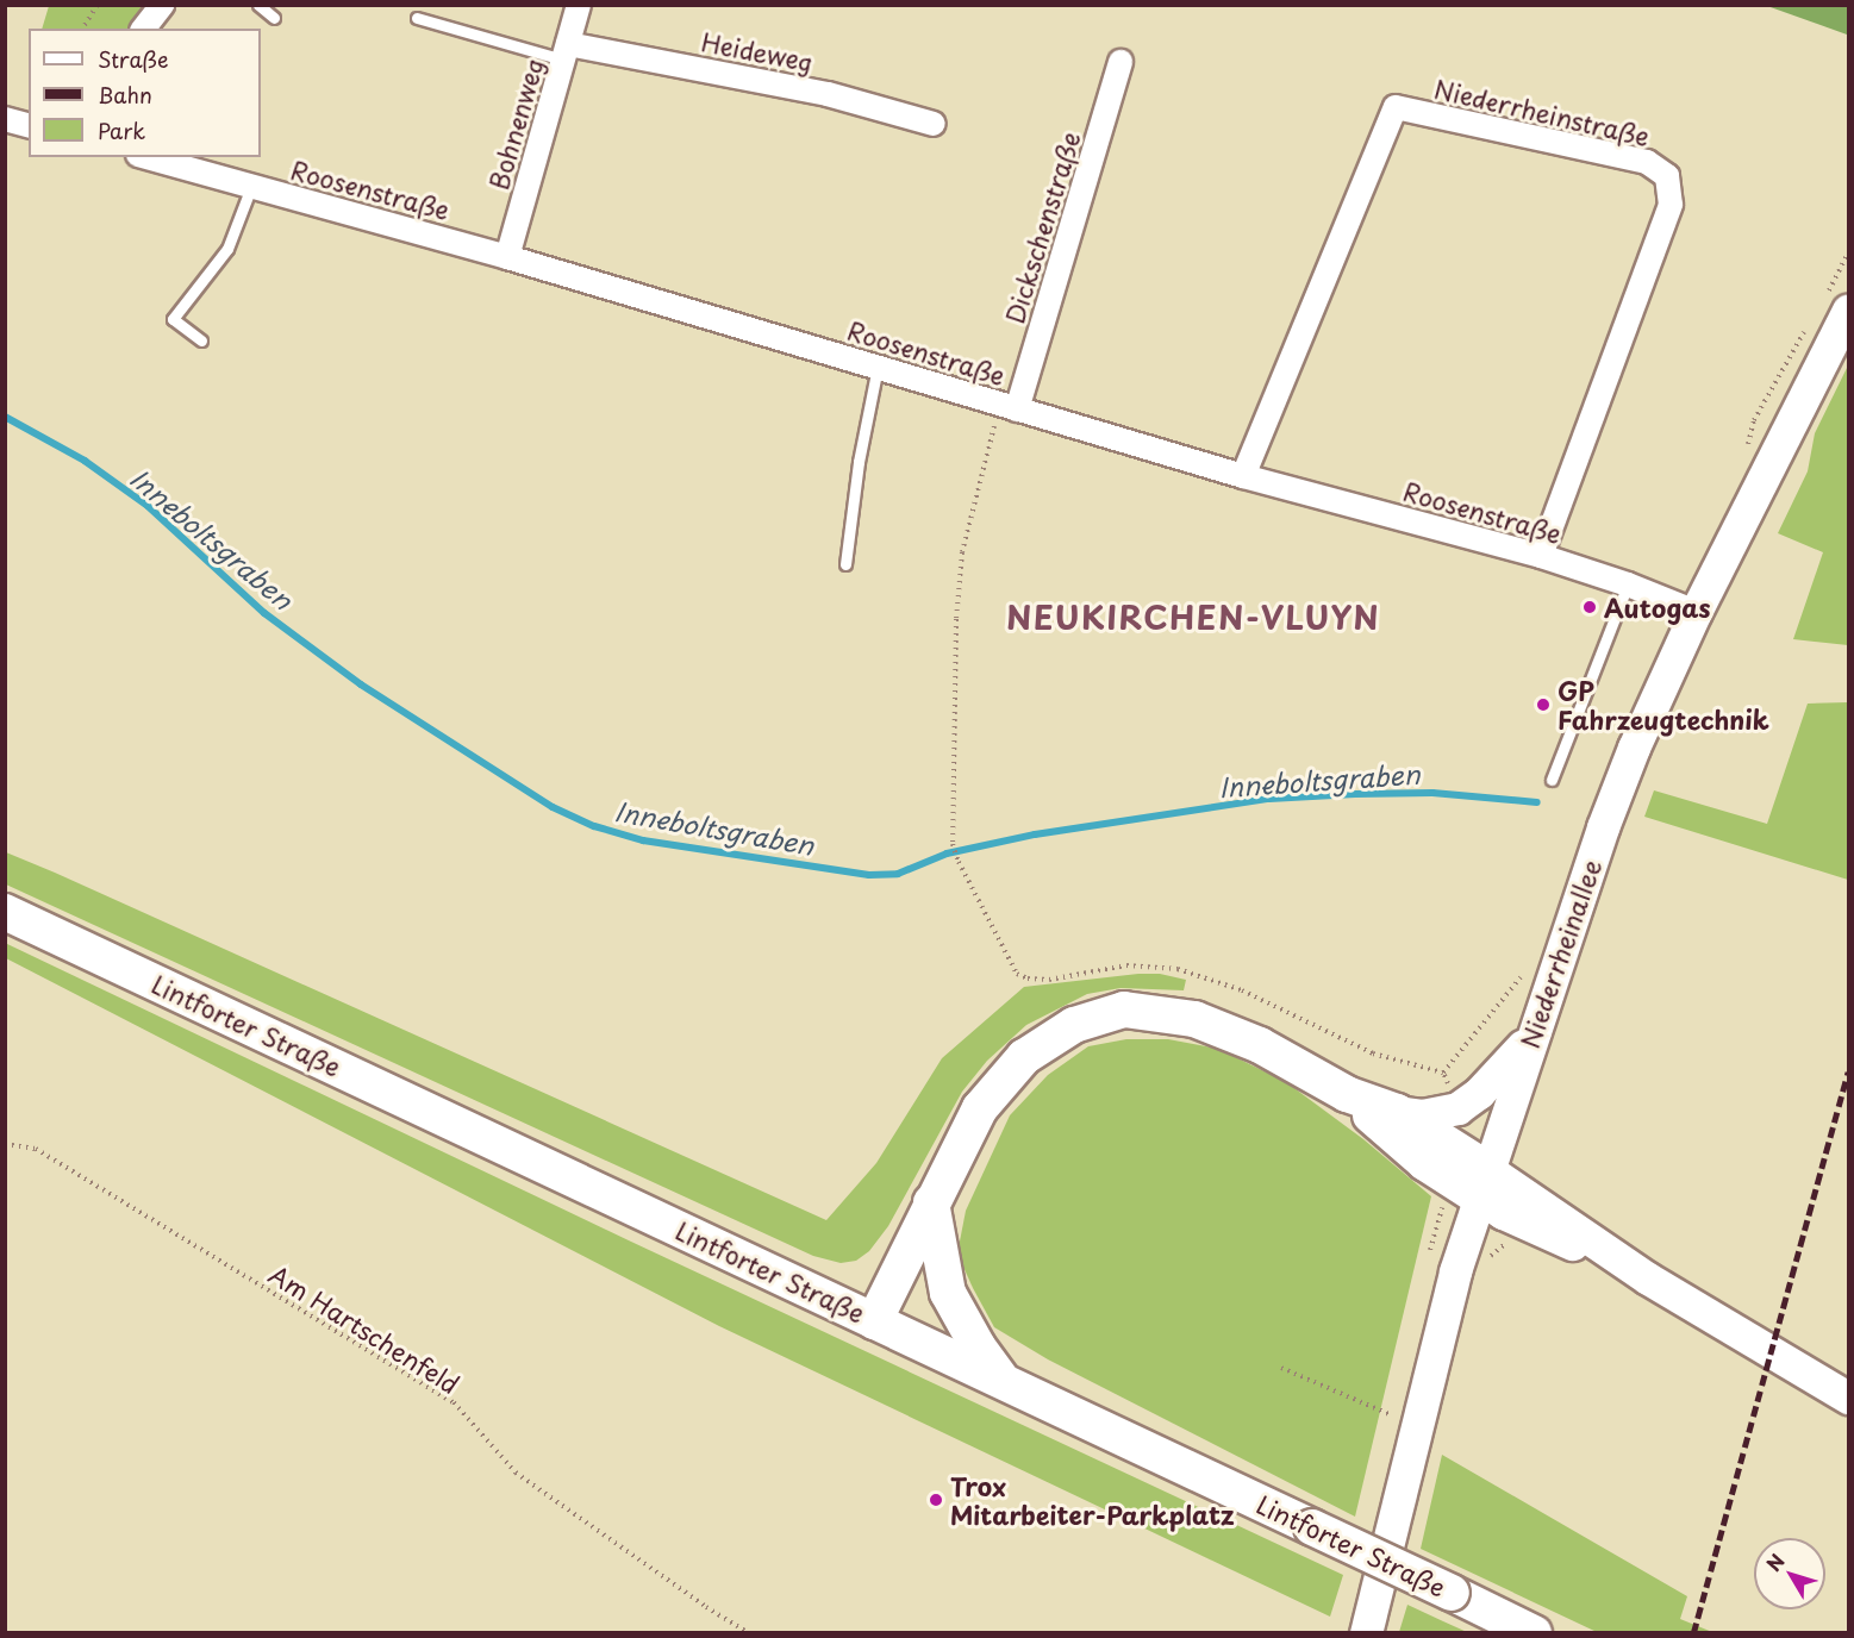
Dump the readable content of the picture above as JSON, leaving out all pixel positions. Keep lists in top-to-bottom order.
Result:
{
  "streets": {
    "main road": ["Niederrheinallee", "Lintforter Straße"],
    "street": [
      "Heideweg",
      "Niederrheinstraße",
      "Bohnenweg",
      "Roosenstraße",
      "Dickschenstraße"
    ],
    "path": ["Am Hartschenfeld"]
  },
  "crossings": [
    ["Heideweg", "Bohnenweg"],
    ["Niederrheinstraße", "Roosenstraße"],
    ["Bohnenweg", "Roosenstraße"],
    ["Roosenstraße", "Dickschenstraße"],
    ["Roosenstraße", "Niederrheinallee"]
  ],
  "districts": ["NEUKIRCHEN-VLUYN"],
  "water": ["Inneboltsgraben"],
  "places": ["Autogas", "GP Fahrzeugtechnik", "Trox Mitarbeiter-Parkplatz"],
  "legend": ["Straße", "Bahn", "Park"],
  "north": "top left"
}
